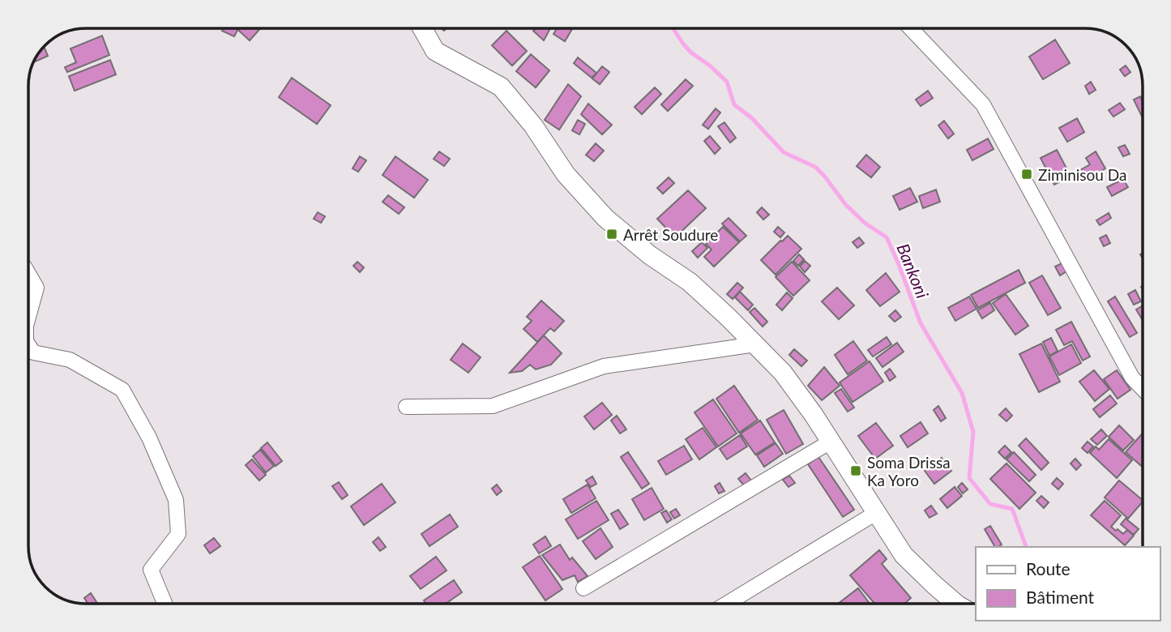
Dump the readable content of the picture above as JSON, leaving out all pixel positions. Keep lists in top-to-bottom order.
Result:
{
  "water": ["Bankoni"],
  "places": {
    "transit": ["Ziminisou Da", "Arrêt Soudure", "Soma Drissa Ka Yoro"]
  },
  "legend": ["Route", "Bâtiment"]
}
